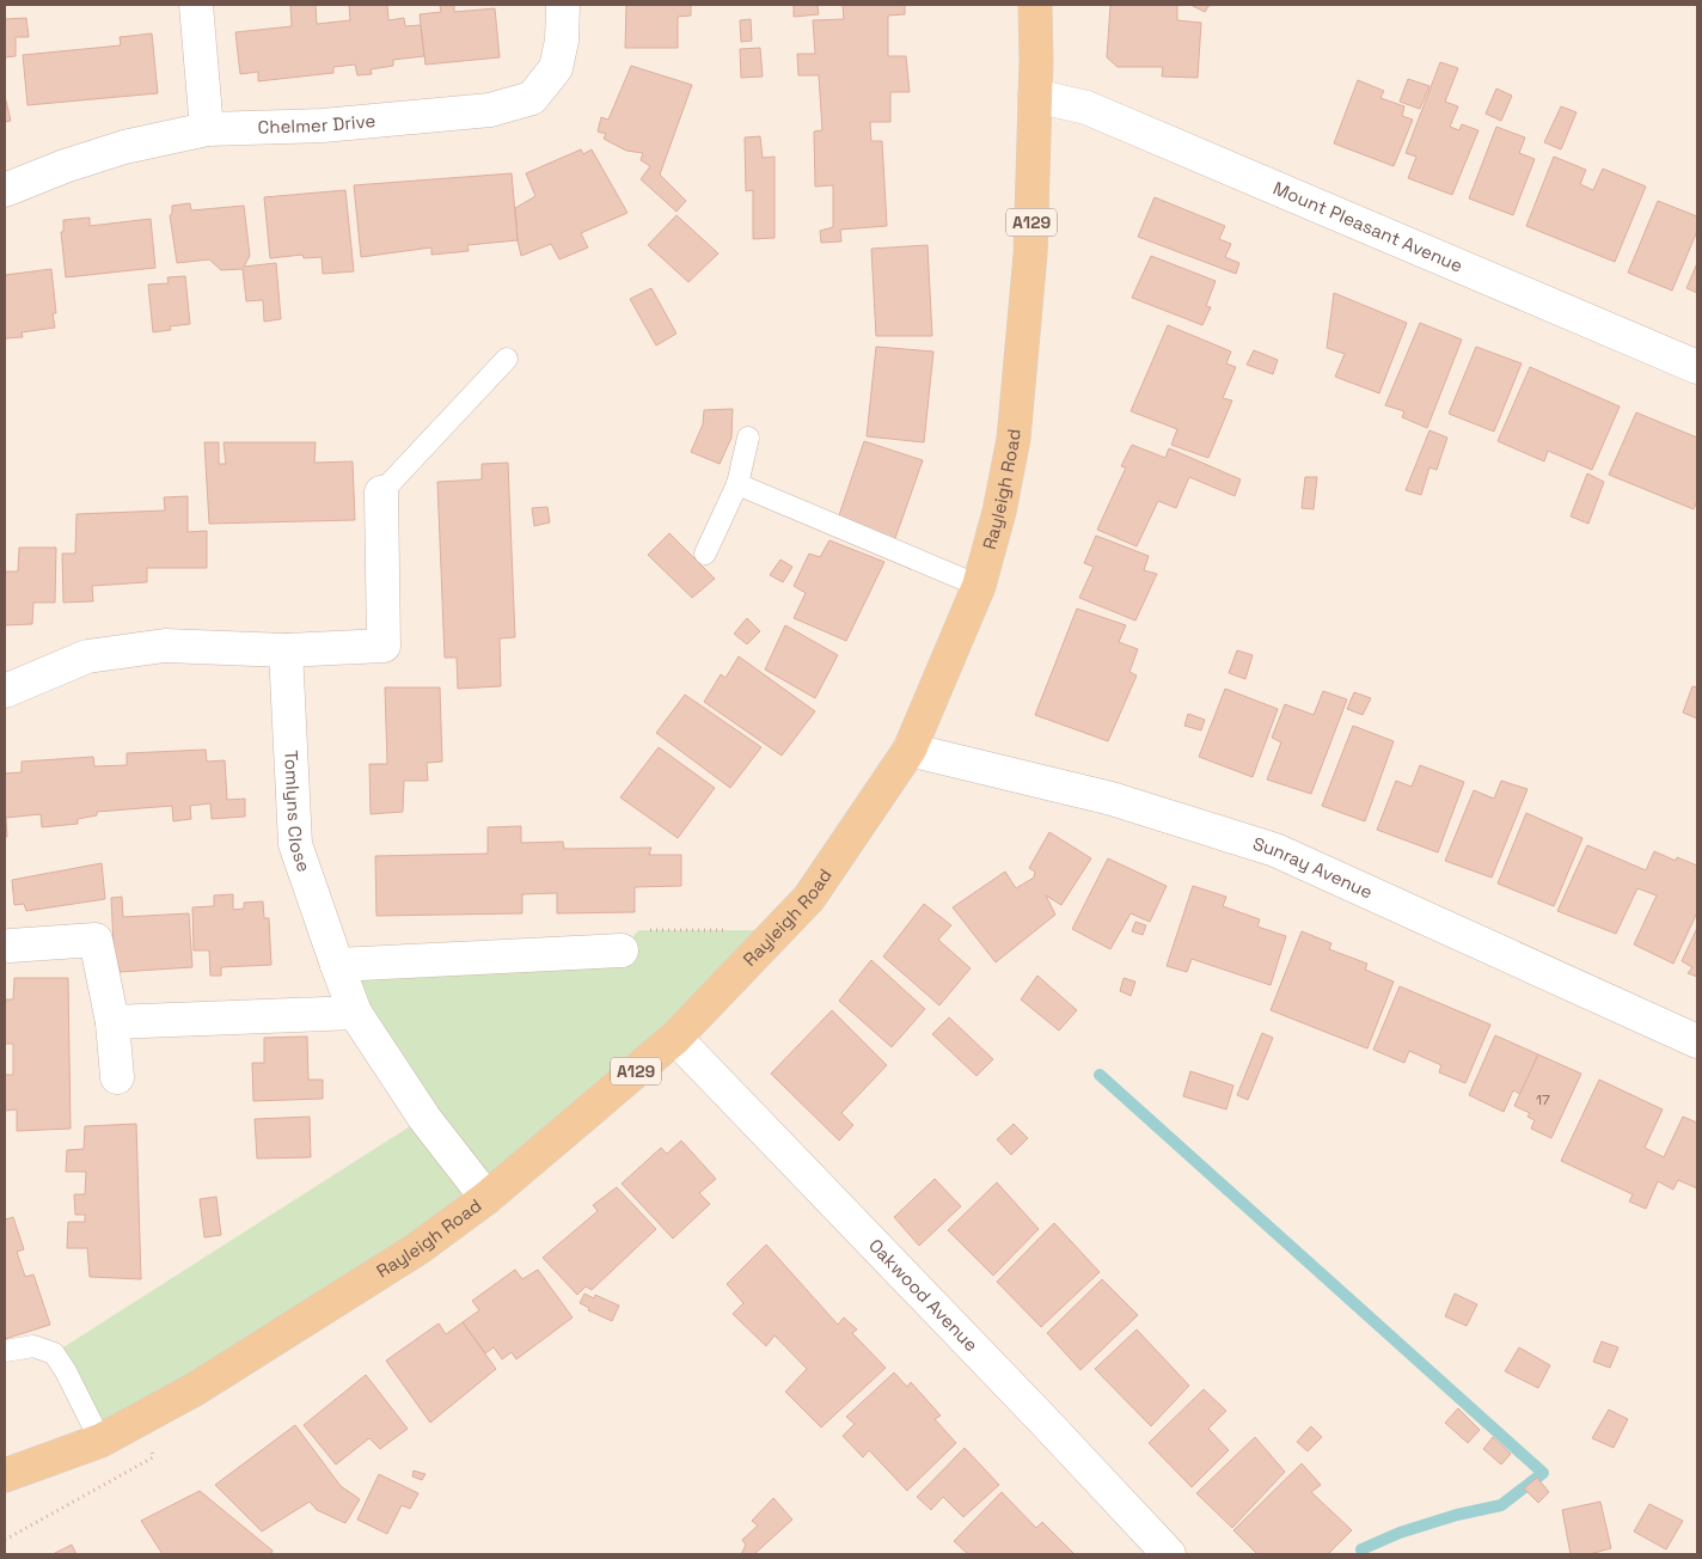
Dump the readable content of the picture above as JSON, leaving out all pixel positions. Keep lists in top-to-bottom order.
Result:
{
  "streets": {
    "main road": ["A129", "Rayleigh Road"],
    "street": [
      "Chelmer Drive",
      "Mount Pleasant Avenue",
      "Tomlyns Close",
      "Sunray Avenue",
      "Oakwood Avenue"
    ]
  },
  "crossings": [
    ["Mount Pleasant Avenue", "Rayleigh Road"],
    ["Rayleigh Road", "Tomlyns Close"],
    ["Rayleigh Road", "Sunray Avenue"],
    ["Rayleigh Road", "Oakwood Avenue"]
  ],
  "house_numbers": ["17"]
}
